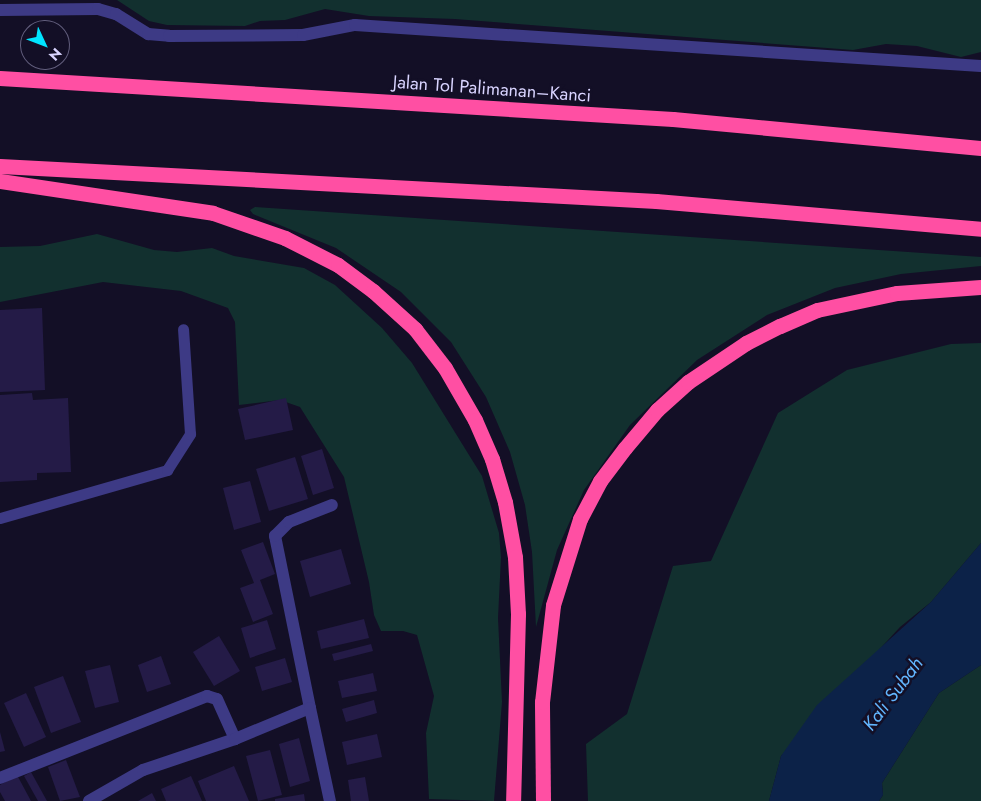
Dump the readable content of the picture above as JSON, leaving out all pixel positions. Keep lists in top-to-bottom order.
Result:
{
  "streets": {
    "highway": ["Jalan Tol Palimanan–Kanci"]
  },
  "water": ["Kali Subah"],
  "north": "bottom right"
}
